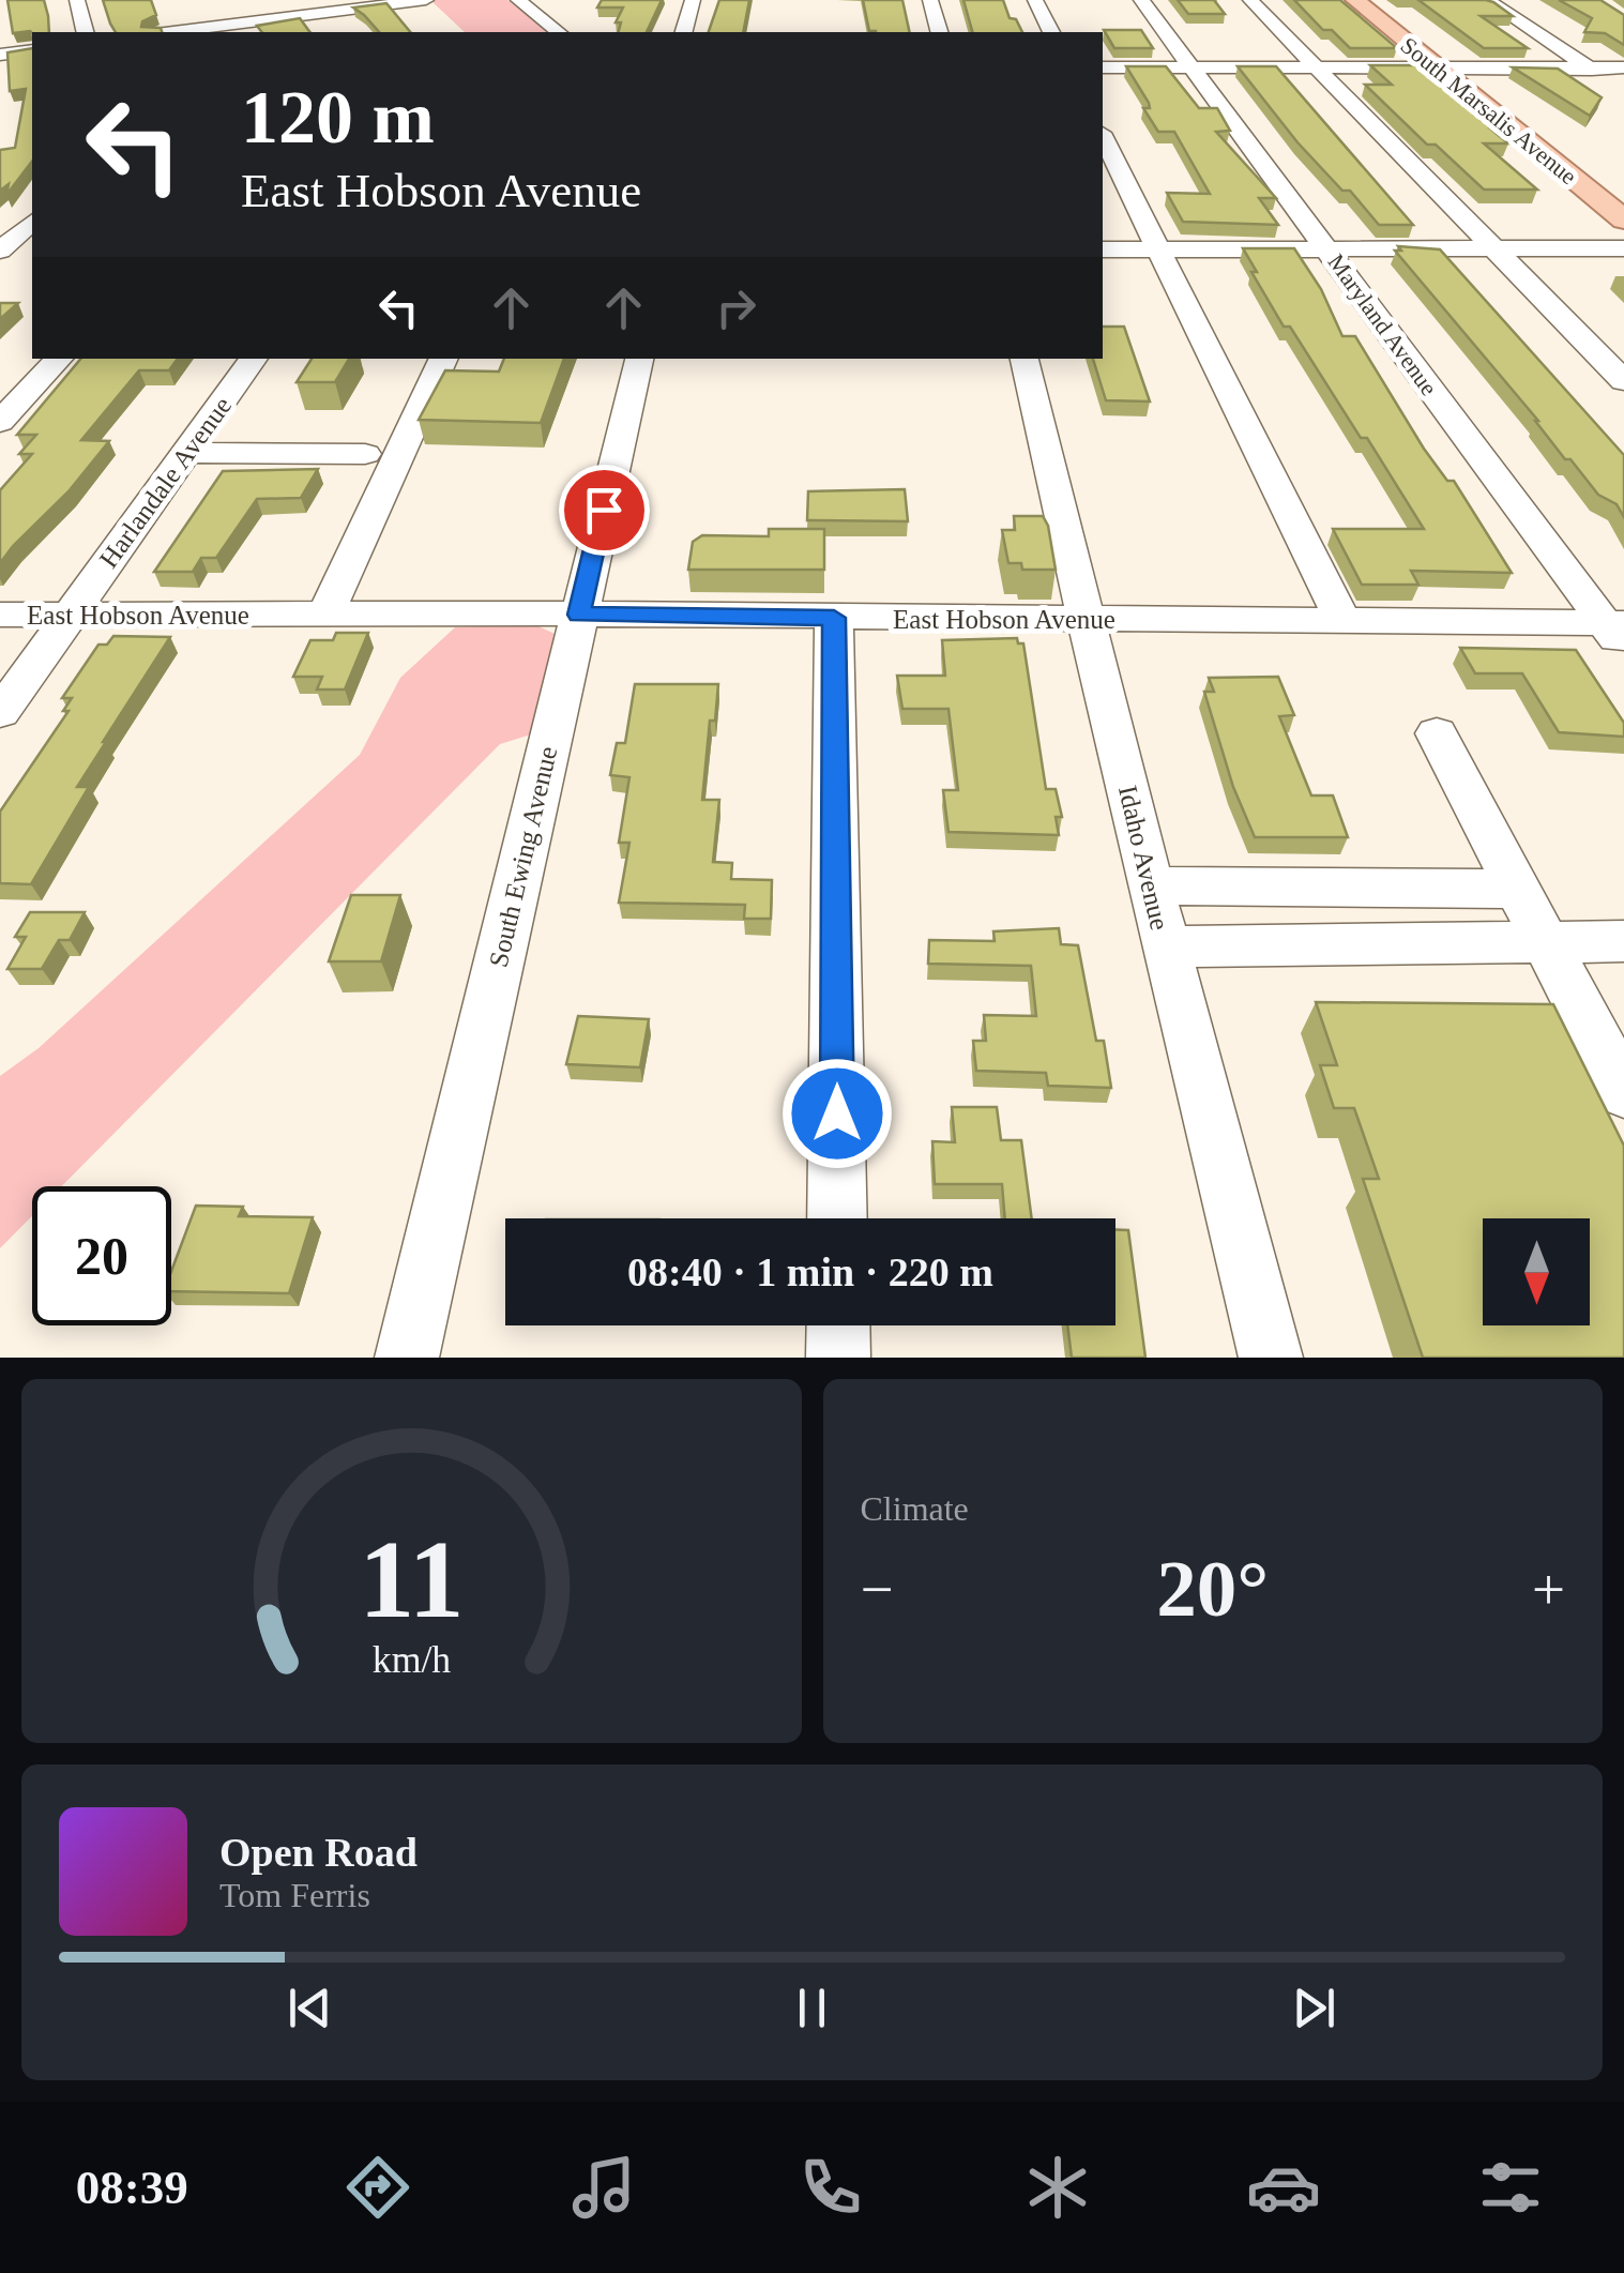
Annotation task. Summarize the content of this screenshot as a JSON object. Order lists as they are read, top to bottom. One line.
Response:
{"streets":{"main road":["South Marsalis Avenue"],"street":["Maryland Avenue","Harlandale Avenue","East Hobson Avenue","South Ewing Avenue","Idaho Avenue"]},"crossings":[["Maryland Avenue","East Hobson Avenue"],["Harlandale Avenue","East Hobson Avenue"],["East Hobson Avenue","South Ewing Avenue"],["East Hobson Avenue","Idaho Avenue"]],"north":"bottom","page":{"turn":["120 m","East Hobson Avenue"],"limit":"20","trip":"08:40 · 1 min · 220 m","tile":"Climate","heat":["−","20°","+"],"song":["Open Road","Tom Ferris"],"tabs":"08:39","gauge":["11","km/h"]}}
